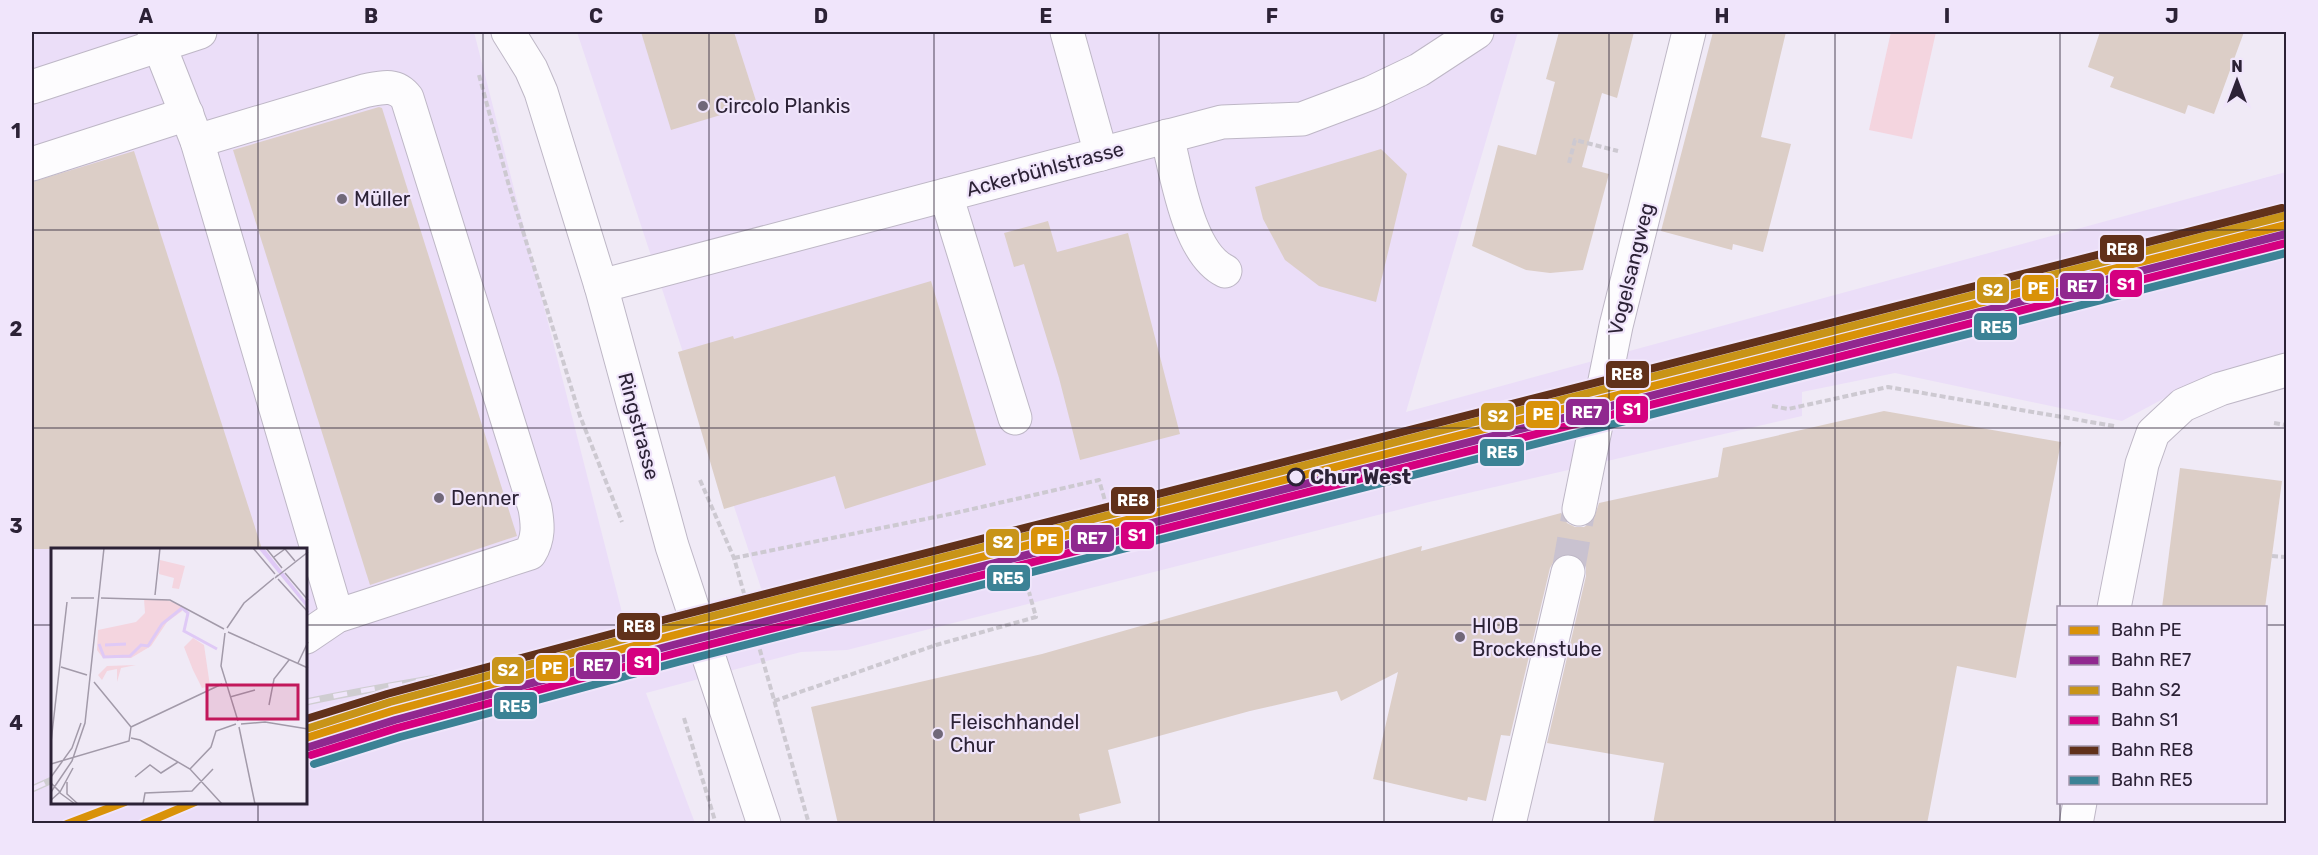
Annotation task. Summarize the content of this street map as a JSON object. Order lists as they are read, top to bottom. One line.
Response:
{"streets":{"street":["Ackerbühlstrasse","Vogelsangweg","Ringstrasse"]},"crossings":[["Ackerbühlstrasse","Ringstrasse"]],"places":["Circolo Plankis","Müller","Chur West","Denner","HIOB Brockenstube","Fleischhandel Chur"],"lines":["rail line RE8","rail line S2","rail line PE","rail line RE7","rail line S1","rail line RE5"],"legend":["Bahn PE","Bahn RE7","Bahn S2","Bahn S1","Bahn RE8","Bahn RE5"],"north":"top","grid":{"columns":["A","B","C","D","E","F","G","H","I","J"],"rows":["1","2","3","4"]}}
